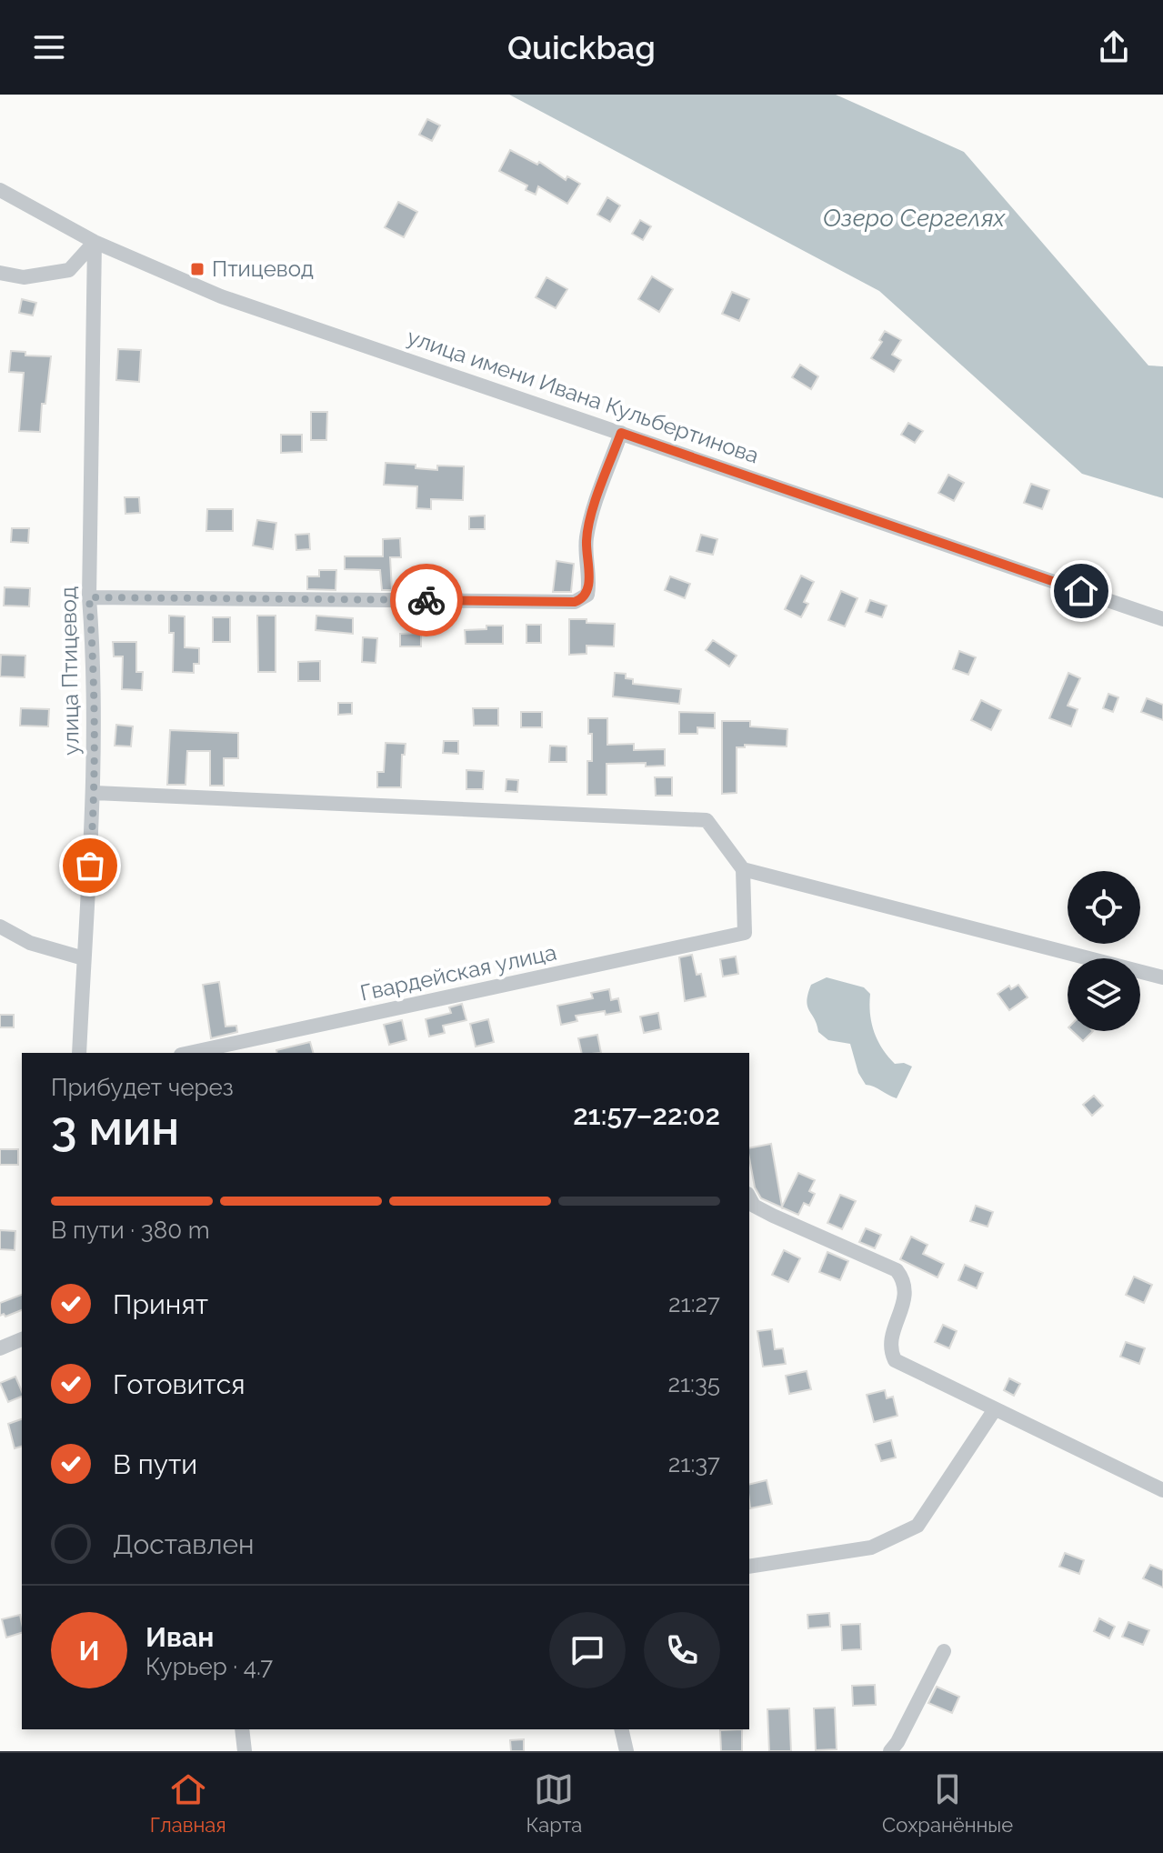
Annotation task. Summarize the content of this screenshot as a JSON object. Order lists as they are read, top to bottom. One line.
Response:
{"streets":{"street":["улица имени Ивана Кульбертинова","улица Птицевод","Гвардейская улица"]},"crossings":[["улица имени Ивана Кульбертинова","улица Птицевод"]],"water":["Озеро Сергелях"],"places":{"transit":["Птицевод"]},"page":{"header":"Quickbag","heading":["3 мин","Прибудет через","21:57–22:02"],"panel":["Иван","Курьер · 4.7"],"bar":"В пути · 380 m","list":[["Принят","21:27"],["Готовится","21:35"],["В пути","21:37"],"Доставлен"],"round":"И","tabs":["Главная","Карта","Сохранённые"]}}
